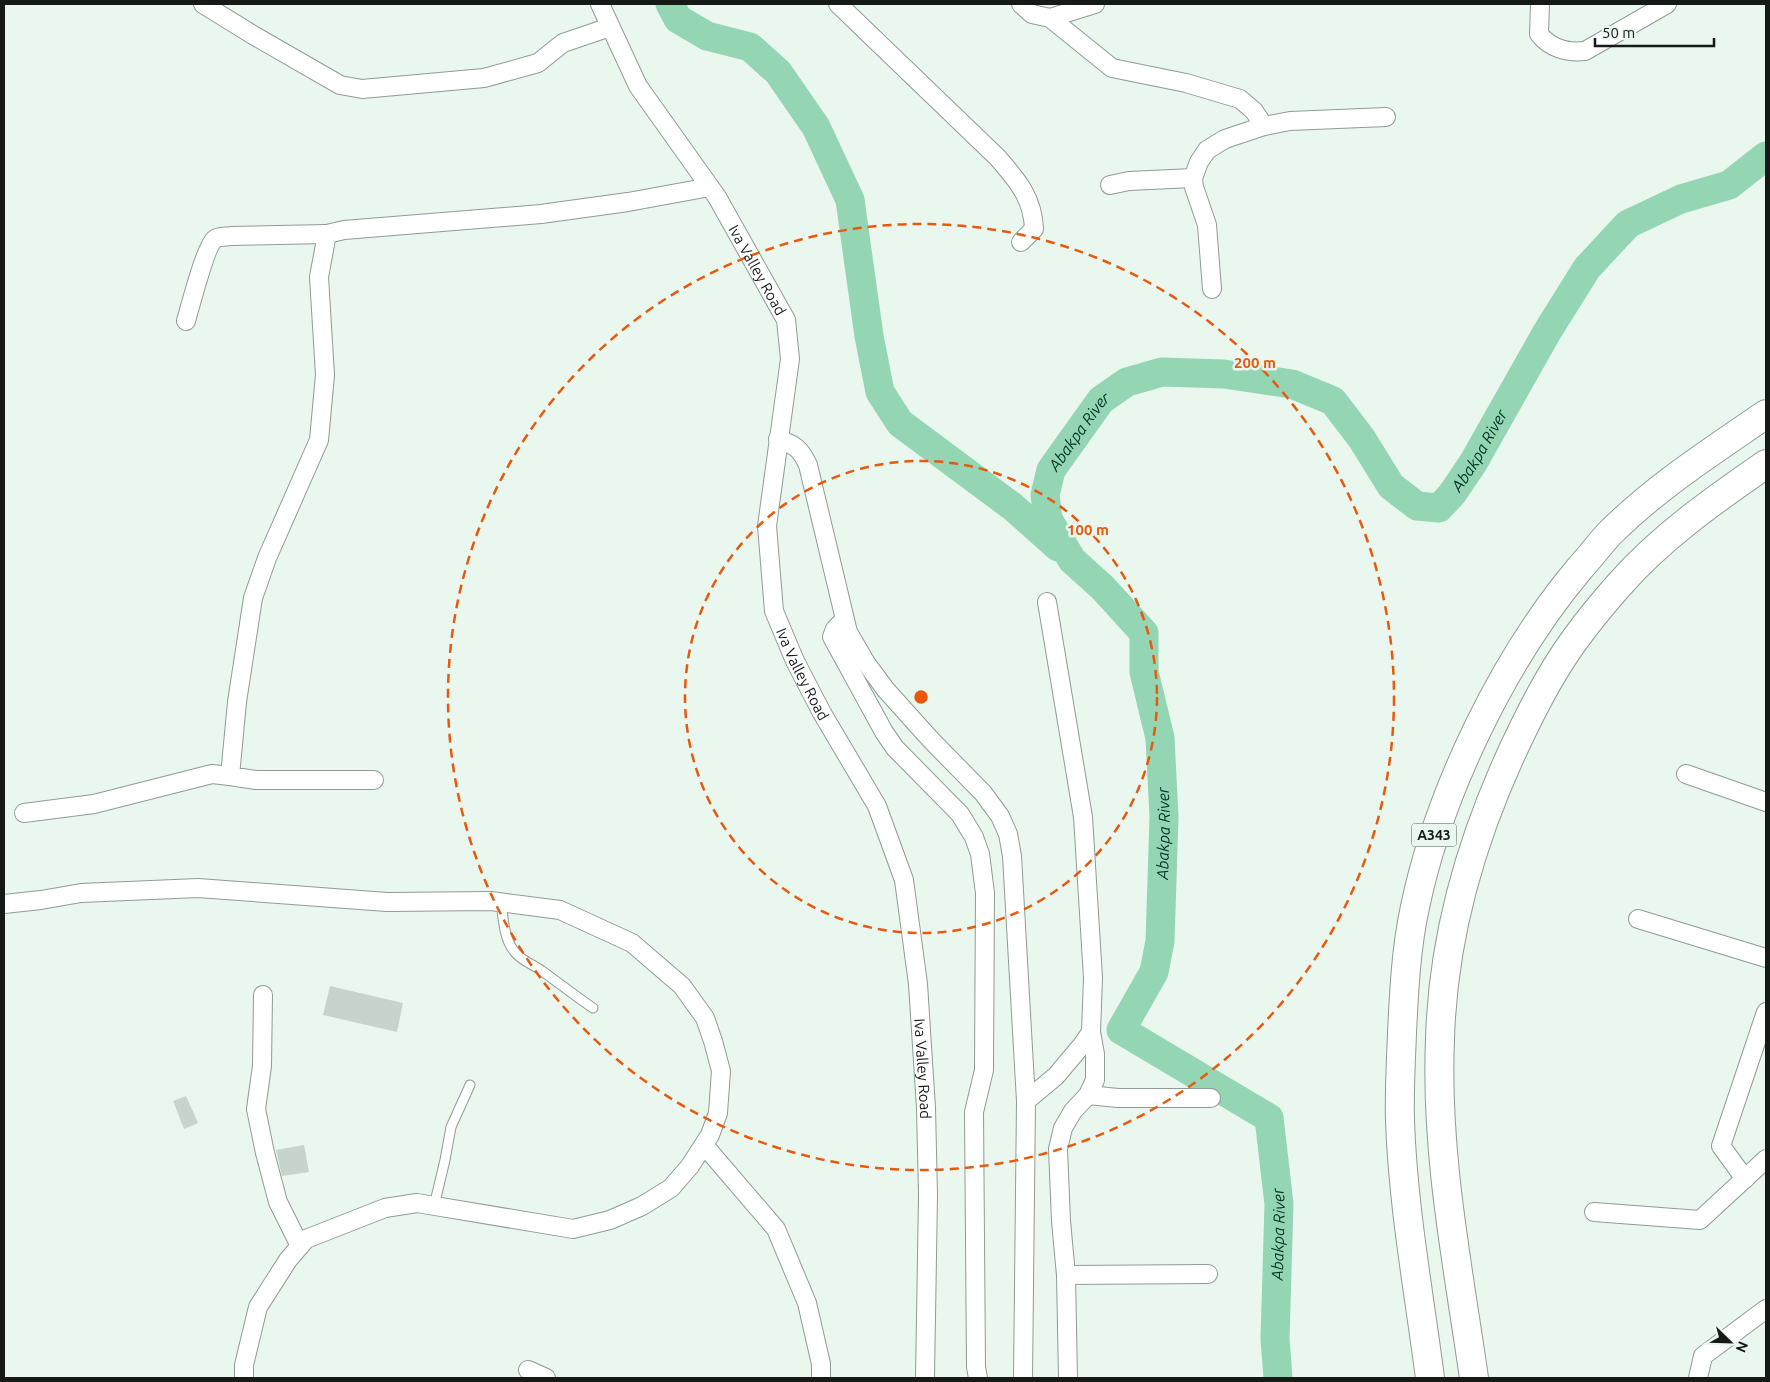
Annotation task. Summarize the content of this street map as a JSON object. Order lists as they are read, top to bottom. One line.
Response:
{"streets":{"highway":["A343"],"street":["Iva Valley Road"]},"water":["Abakpa River"],"scale_bar":"50 m","north":"bottom right","rings":["200 m","100 m"]}
